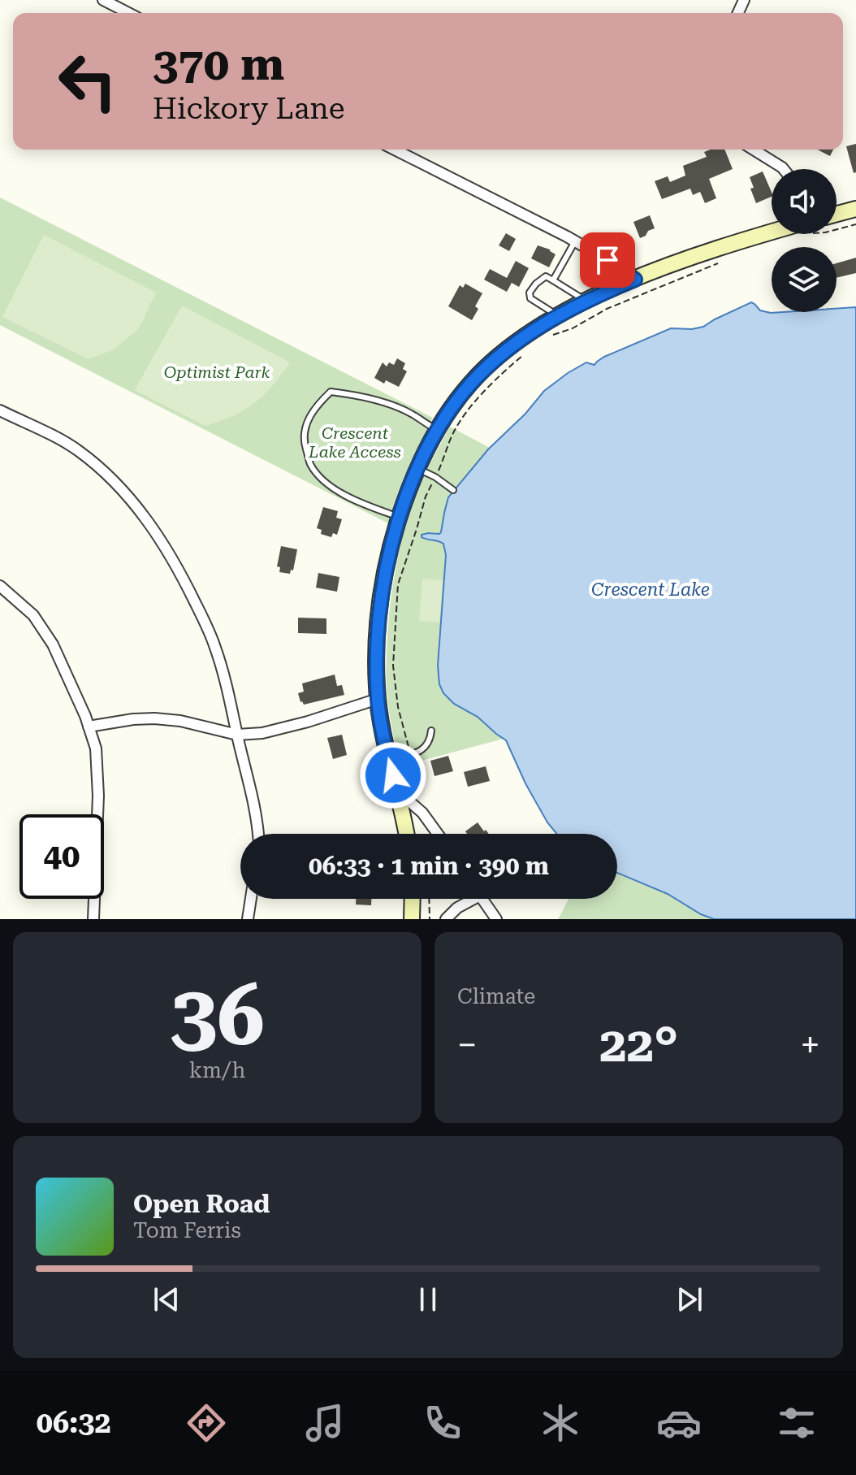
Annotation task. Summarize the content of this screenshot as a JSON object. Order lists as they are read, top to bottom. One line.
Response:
{"water":["Crescent Lake"],"parks":["Optimist Park","Crescent Lake Access"],"page":{"turn":["370 m","Hickory Lane"],"limit":"40","trip":"06:33 · 1 min · 390 m","tile":[["36","km/h"],"Climate"],"heat":["−","22°","+"],"song":["Open Road","Tom Ferris"],"tabs":"06:32"}}
